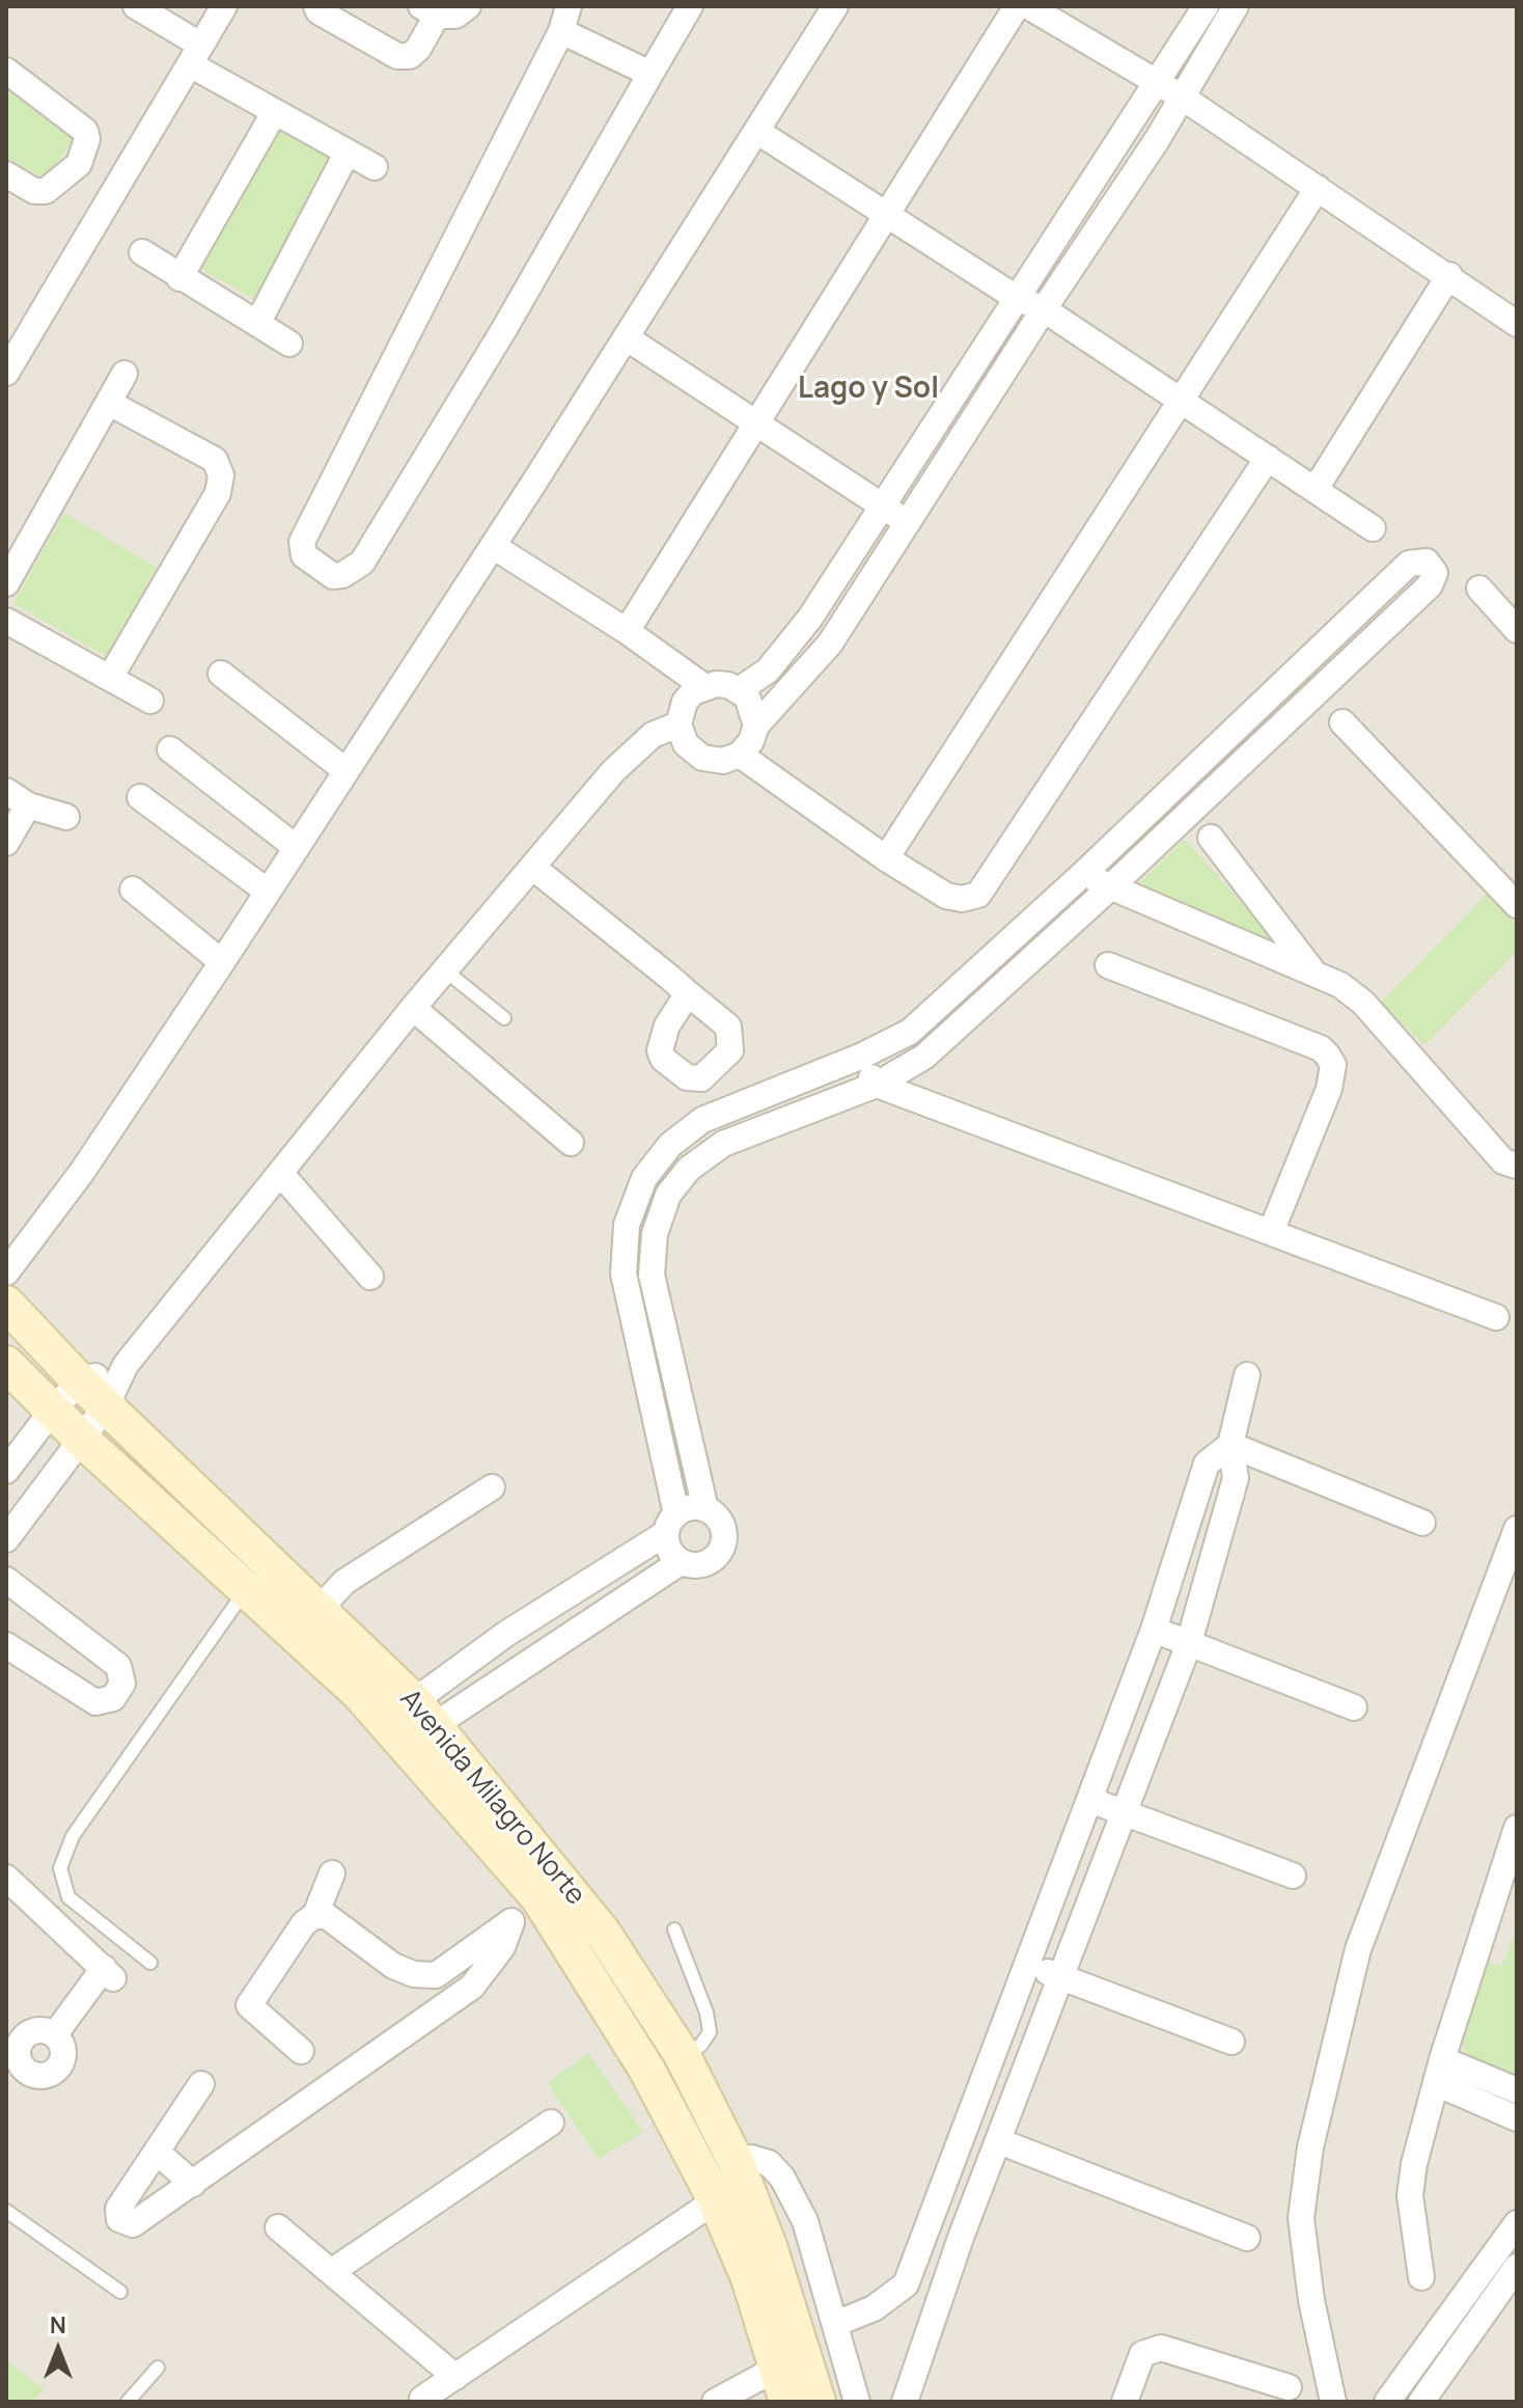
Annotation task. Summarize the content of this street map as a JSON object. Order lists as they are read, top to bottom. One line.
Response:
{"streets":{"main road":["Avenida Milagro Norte"]},"districts":["Lago y Sol"],"north":"top"}
